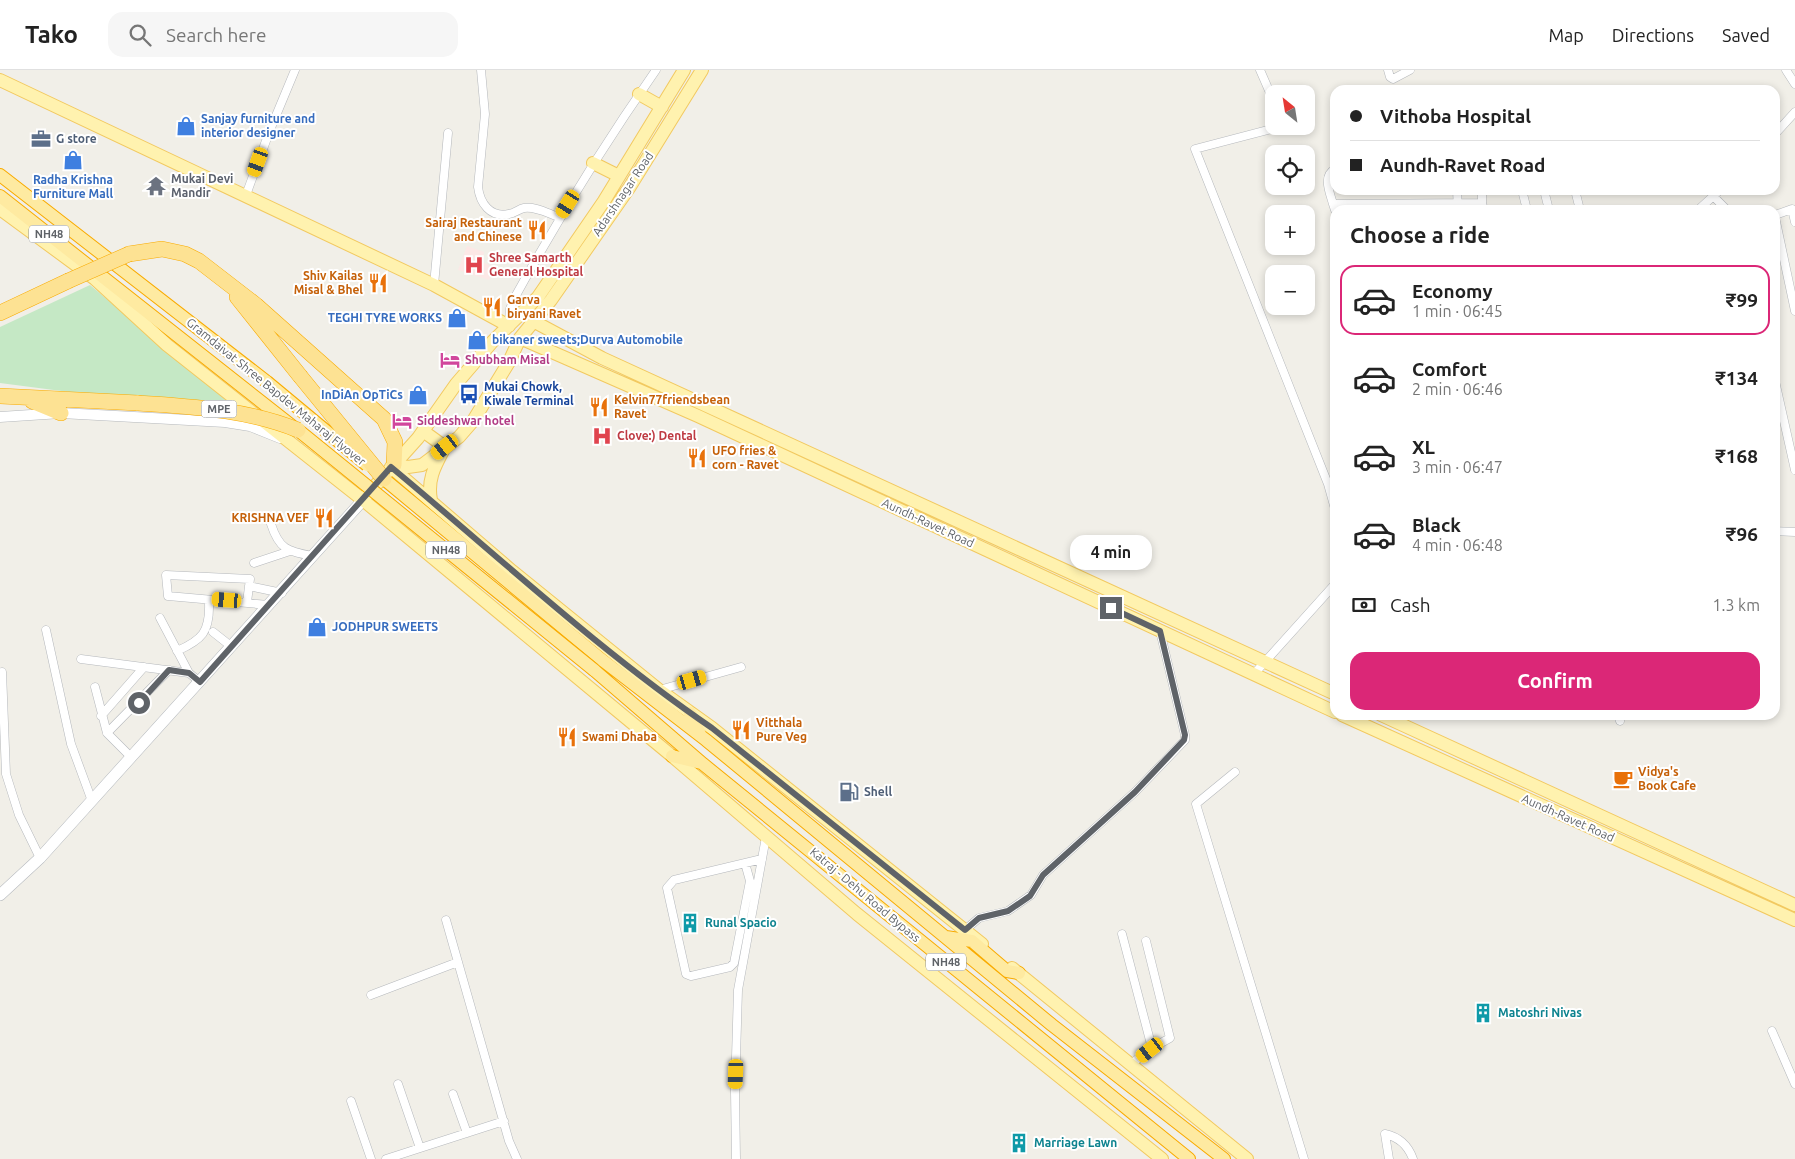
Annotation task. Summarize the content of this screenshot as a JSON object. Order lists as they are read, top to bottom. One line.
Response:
{"streets":{"highway":["NH48","Gramdaivat Shree Bapdev Maharaj Flyover","MPE","Katraj - Dehu Road Bypass"],"main road":["Adarshnagar Road","Aundh-Ravet Road"]},"crossings":[["Adarshnagar Road","Gramdaivat Shree Bapdev Maharaj Flyover"],["Adarshnagar Road","Aundh-Ravet Road"],["NH48","Gramdaivat Shree Bapdev Maharaj Flyover"],["NH48","Katraj - Dehu Road Bypass"],["Gramdaivat Shree Bapdev Maharaj Flyover","MPE"],["Gramdaivat Shree Bapdev Maharaj Flyover","Katraj - Dehu Road Bypass"]],"places":{"shop":["Sanjay furniture and interior designer","Radha Krishna Furniture Mall","TEGHI TYRE WORKS","bikaner sweets;Durva Automobile","InDiAn OpTiCs","JODHPUR SWEETS"],"office":["G store"],"temple":["Mukai Devi Mandir"],"restaurant":["Sairaj Restaurant and Chinese","Shiv Kailas Misal & Bhel","Garva biryani Ravet","Kelvin77friendsbean Ravet","UFO fries & corn - Ravet","KRISHNA VEF","Vitthala Pure Veg","Swami Dhaba"],"hospital":["Shree Samarth General Hospital","Clove:) Dental"],"hotel":["Shubham Misal","Siddeshwar hotel"],"bus stop":["Mukai Chowk, Kiwale Terminal"],"cafe":["Vidya's Book Cafe"],"fuel station":["Shell"],"building":["Runal Spacio","Matoshri Nivas","Marriage Lawn"]},"north":"top left","page":{"header":"Tako","search":"Search here","nav":["Map","Directions","Saved"],"map_buttons":["+","−"],"banner":["Vithoba Hospital","Aundh-Ravet Road"],"heading":"Choose a ride","list":[{"name":"Economy","note":"1 min · 06:45","value":"₹99"},{"name":"Comfort","note":"2 min · 06:46","value":"₹134"},{"name":"XL","note":"3 min · 06:47","value":"₹168"},{"name":"Black","note":"4 min · 06:48","value":"₹96"}],"bubble":"4 min","pay":["Cash","1.3 km"],"buttons":"Confirm"}}
